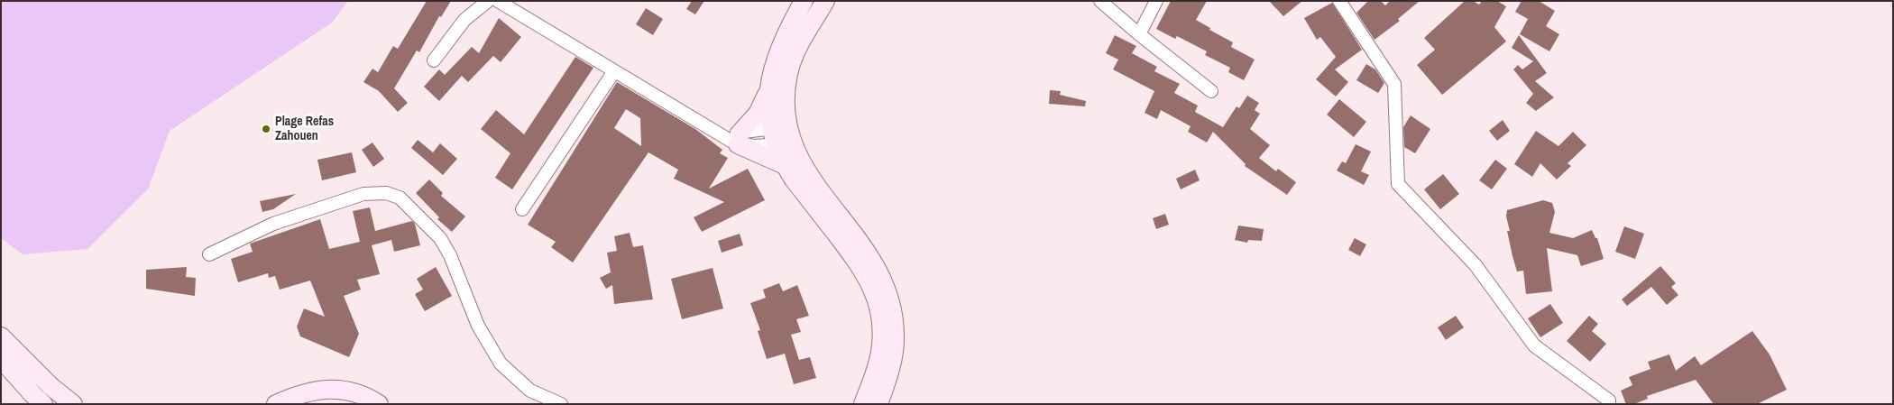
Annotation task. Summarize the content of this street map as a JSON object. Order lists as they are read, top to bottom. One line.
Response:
{"places":["Plage Refas Zahouen"]}
